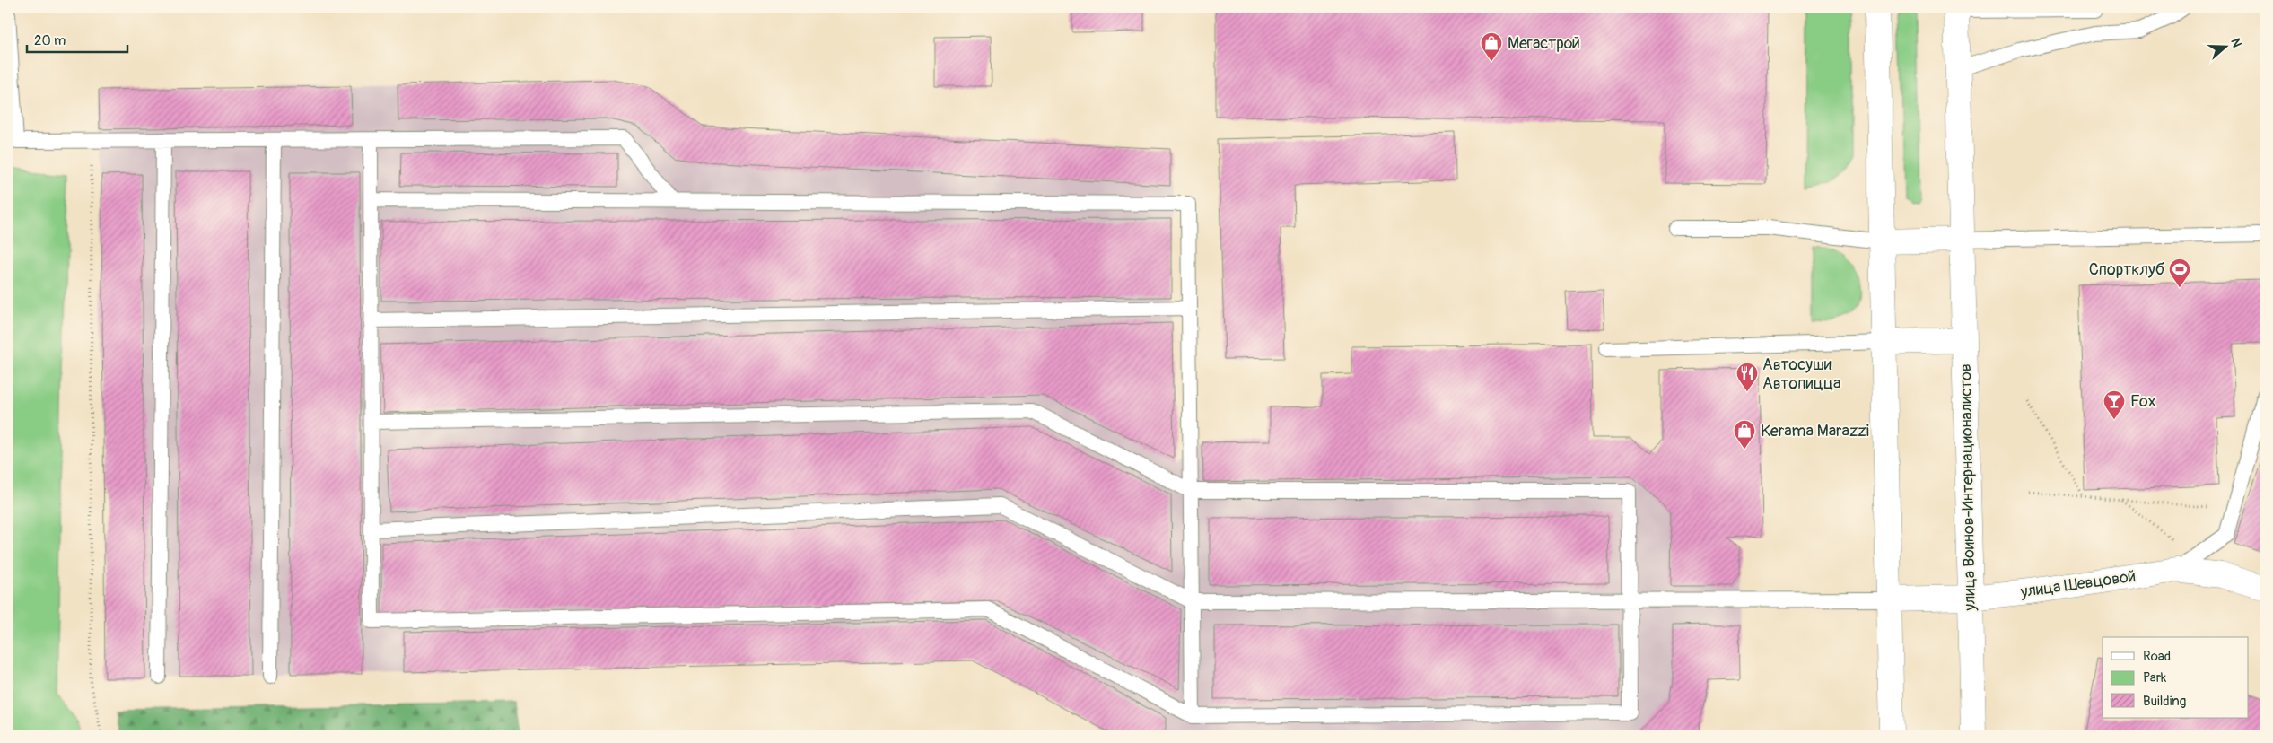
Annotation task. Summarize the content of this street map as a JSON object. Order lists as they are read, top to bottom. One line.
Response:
{"streets":{"street":["улица Воинов-Интернационалистов","улица Шевцовой"]},"crossings":[["улица Воинов-Интернационалистов","улица Шевцовой"]],"places":{"shop":["Мегастрой","Kerama Marazzi"],"sports":["Спортклуб"],"restaurant":["Автосуши Автопицца"],"bar":["Fox"]},"legend":["Road","Park","Building"],"scale_bar":"20 m","north":"right"}
